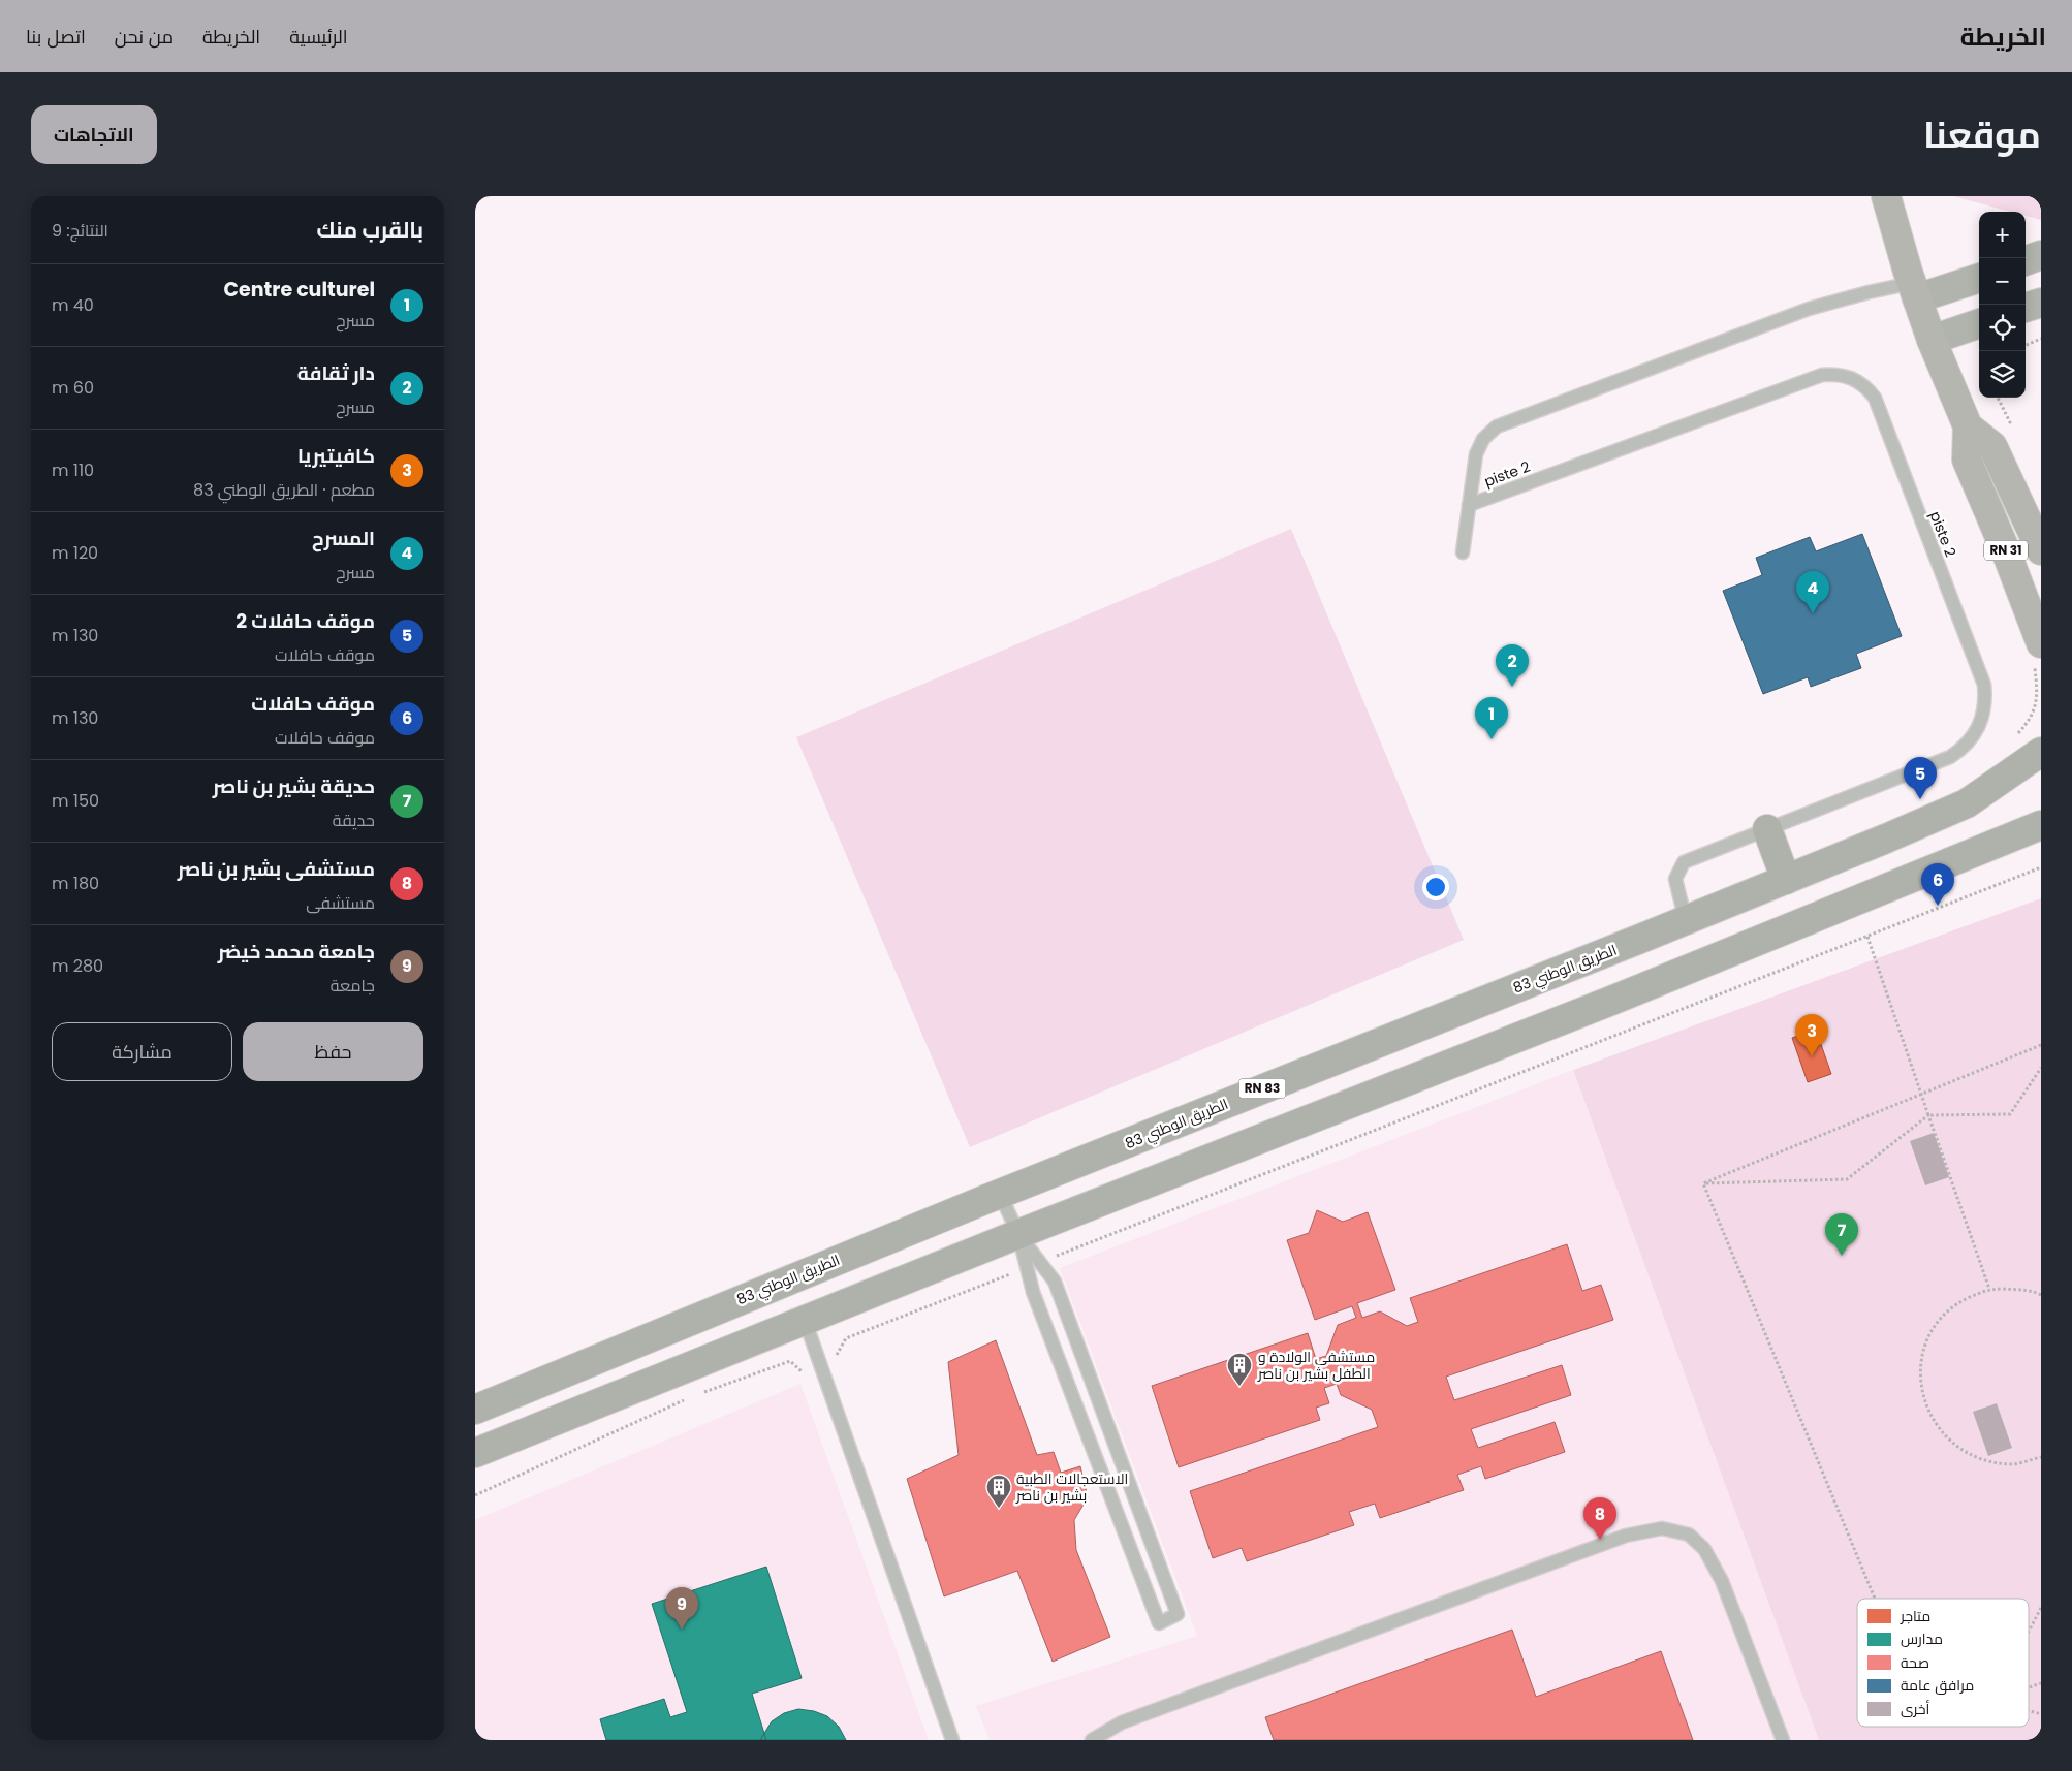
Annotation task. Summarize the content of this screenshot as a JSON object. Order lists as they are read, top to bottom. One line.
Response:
{"streets":{"highway":["الطريق الوطني 83","RN 83"],"main road":["RN 31"],"lane":["piste 2"]},"crossings":[["piste 2","الطريق الوطني 83"]],"places":{"building":["مستشفى الولادة و الطفل بشير بن ناصر","الاستعجالات الطبية بشير بن ناصر"]},"legend":["متاجر","مدارس","صحة","مرافق عامة","أخرى"],"page":{"header":"الخريطة","nav":["الرئيسية","الخريطة","من نحن","اتصل بنا"],"title":"موقعنا","buttons":["الاتجاهات",["حفظ","مشاركة"]],"heading":["بالقرب منك","النتائج: 9"],"map_buttons":["+","−"],"list":[{"mark":"1","name":"Centre culturel","note":"مسرح","value":"40 m"},{"mark":"2","name":"دار ثقافة","note":"مسرح","value":"60 m"},{"mark":"3","name":"كافيتيريا","note":"مطعم · الطريق الوطني 83","value":"110 m"},{"mark":"4","name":"المسرح","note":"مسرح","value":"120 m"},{"mark":"5","name":"موقف حافلات 2","note":"موقف حافلات","value":"130 m"},{"mark":"6","name":"موقف حافلات","note":"موقف حافلات","value":"130 m"},{"mark":"7","name":"حديقة بشير بن ناصر","note":"حديقة","value":"150 m"},{"mark":"8","name":"مستشفى بشير بن ناصر","note":"مستشفى","value":"180 m"},{"mark":"9","name":"جامعة محمد خيضر","note":"جامعة","value":"280 m"}],"pins":["4","2","1","5","6","3","7","8","9"]}}
